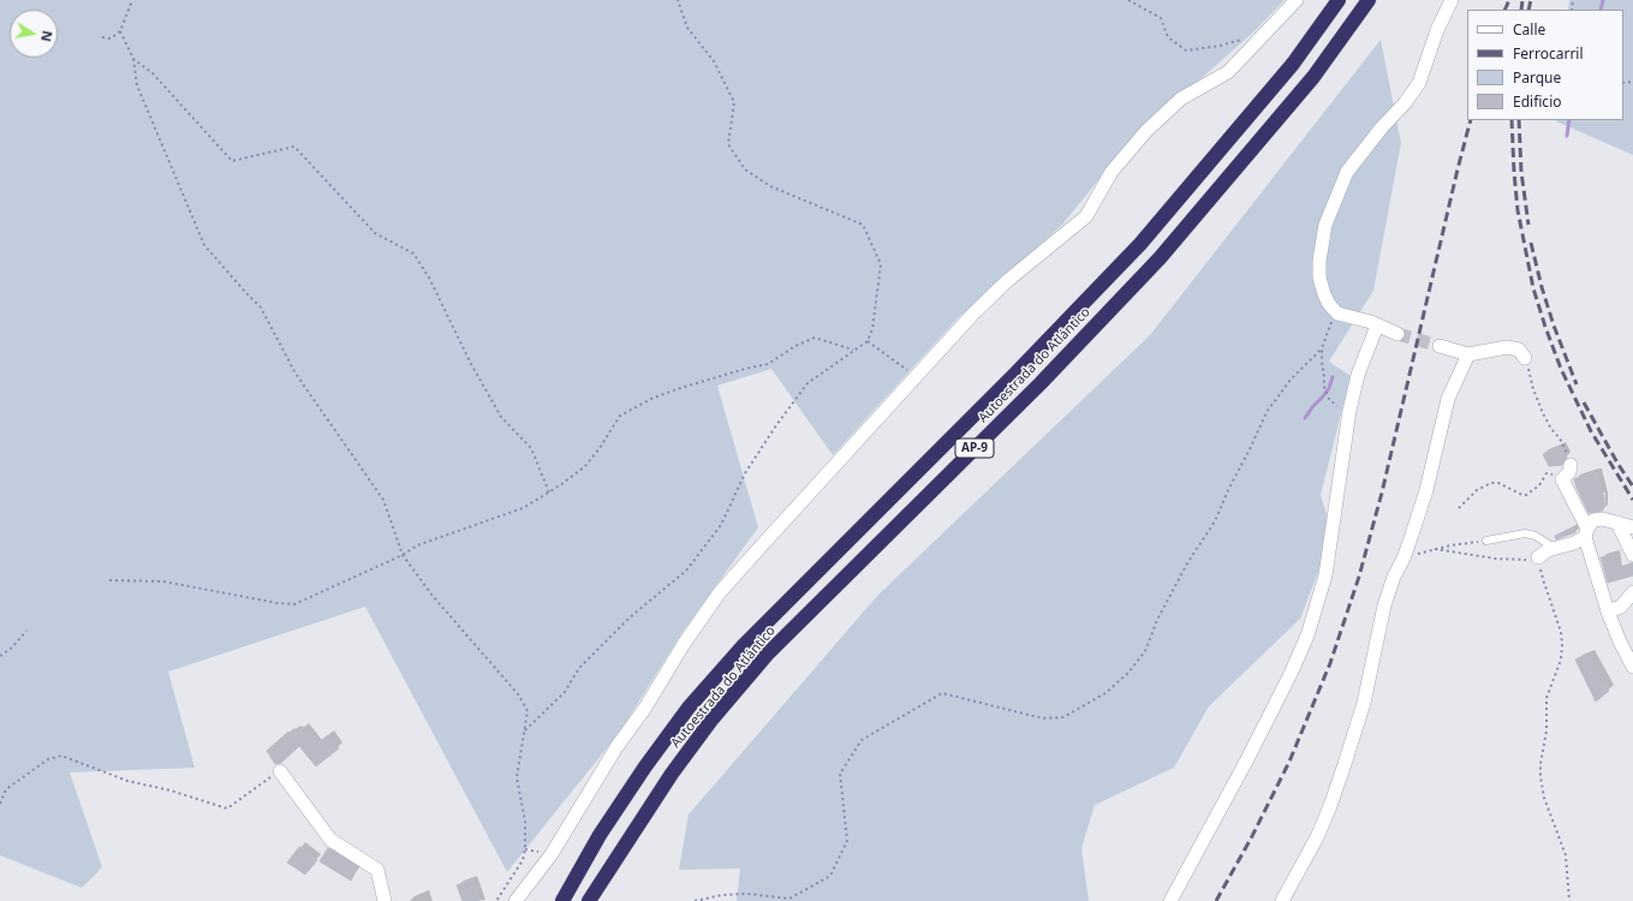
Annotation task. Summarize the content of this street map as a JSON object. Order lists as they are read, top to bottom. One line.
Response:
{"streets":{"highway":["Autoestrada do Atlántico","AP-9"]},"legend":["Calle","Ferrocarril","Parque","Edificio"],"north":"right"}
